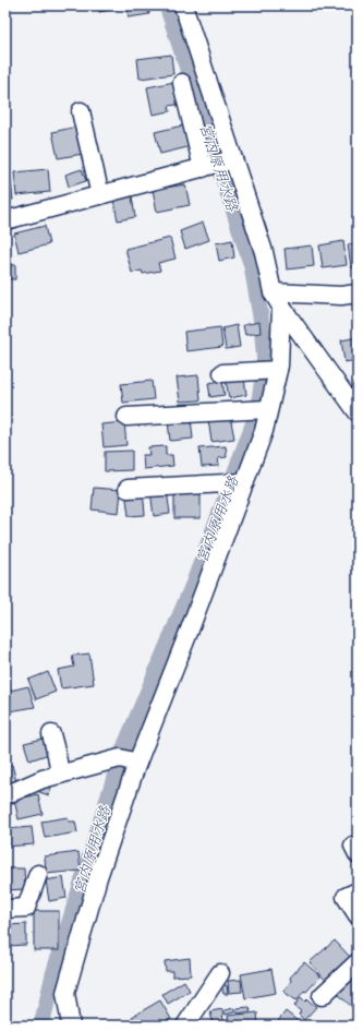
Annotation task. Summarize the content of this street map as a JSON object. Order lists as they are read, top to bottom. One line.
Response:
{"water":["宮内原用水路"]}
